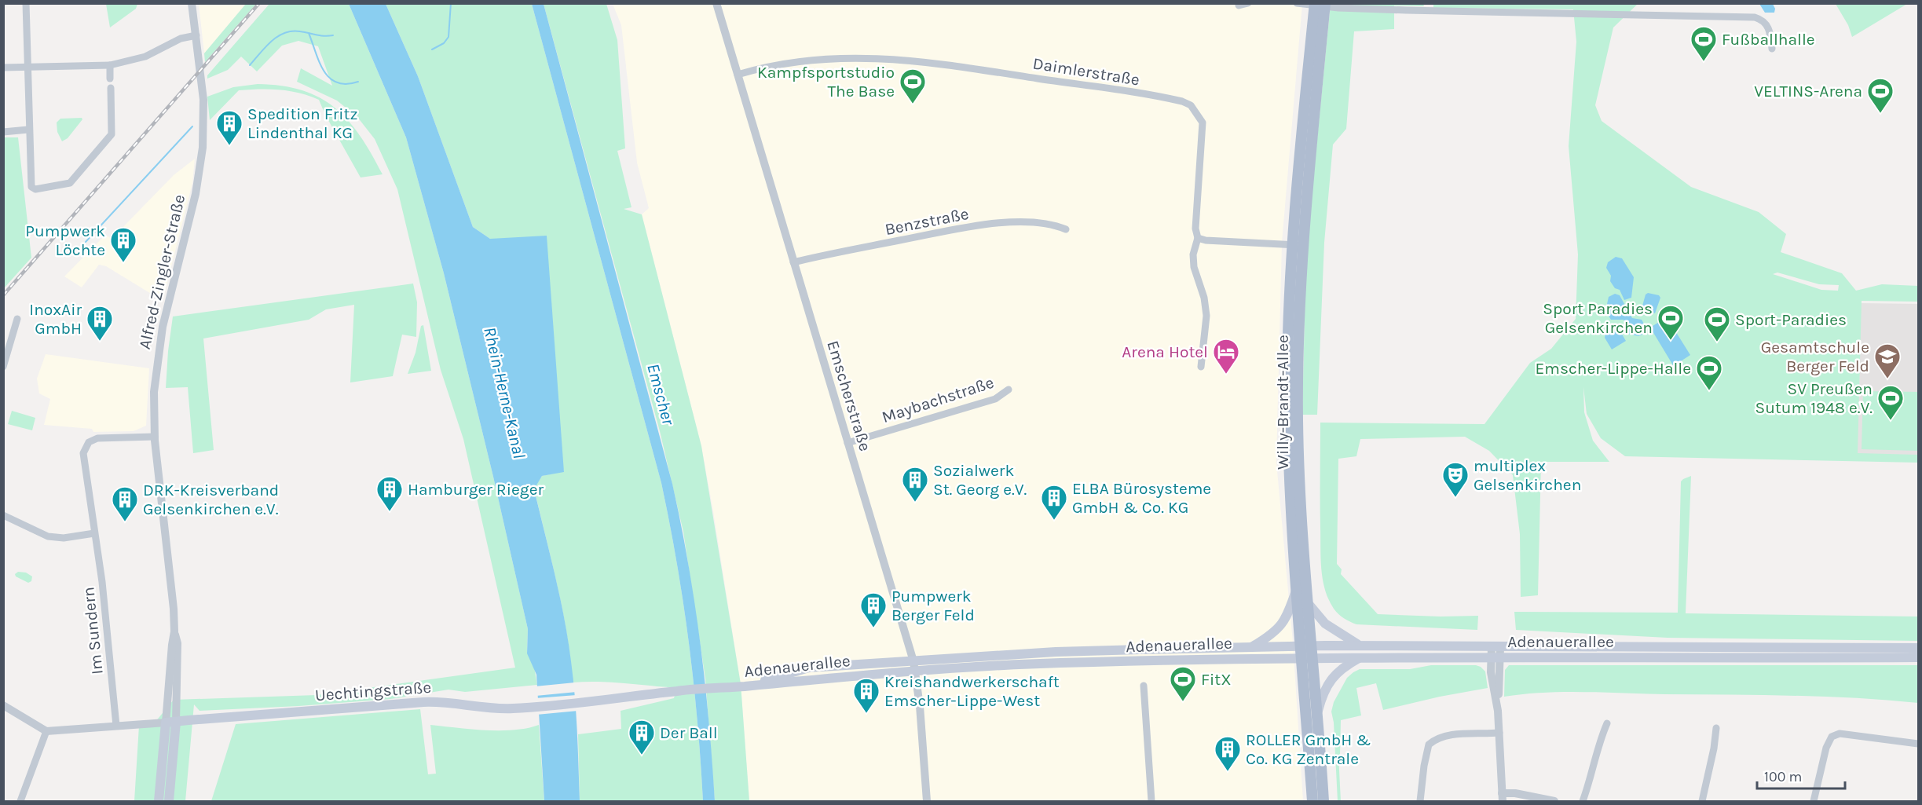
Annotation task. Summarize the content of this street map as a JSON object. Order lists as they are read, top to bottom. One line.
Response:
{"streets":{"main road":["Willy-Brandt-Allee","Adenauerallee","Uechtingstraße"],"street":["Daimlerstraße","Benzstraße","Alfred-Zingler-Straße","Emscherstraße","Maybachstraße","Im Sundern"]},"crossings":[["Daimlerstraße","Emscherstraße"],["Benzstraße","Emscherstraße"],["Alfred-Zingler-Straße","Im Sundern"],["Alfred-Zingler-Straße","Uechtingstraße"],["Emscherstraße","Maybachstraße"],["Emscherstraße","Adenauerallee"],["Willy-Brandt-Allee","Adenauerallee"],["Im Sundern","Uechtingstraße"],["Adenauerallee","Uechtingstraße"]],"water":["Rhein-Herne-Kanal","Emscher"],"places":{"sports":["Fußballhalle","Kampfsportstudio The Base","VELTINS-Arena","Sport Paradies Gelsenkirchen","Sport-Paradies","Emscher-Lippe-Halle","SV Preußen Sutum 1948 e.V.","FitX"],"building":["Spedition Fritz Lindenthal KG","Pumpwerk Löchte","InoxAir GmbH","Sozialwerk St. Georg e.V.","Hamburger Rieger","ELBA Bürosysteme GmbH & Co. KG","DRK-Kreisverband Gelsenkirchen e.V.","Pumpwerk Berger Feld","Kreishandwerkerschaft Emscher-Lippe-West","Der Ball","ROLLER GmbH & Co. KG Zentrale"],"hotel":["Arena Hotel"],"school or university":["Gesamtschule Berger Feld"],"theatre":["multiplex Gelsenkirchen"]},"scale_bar":"100 m"}
